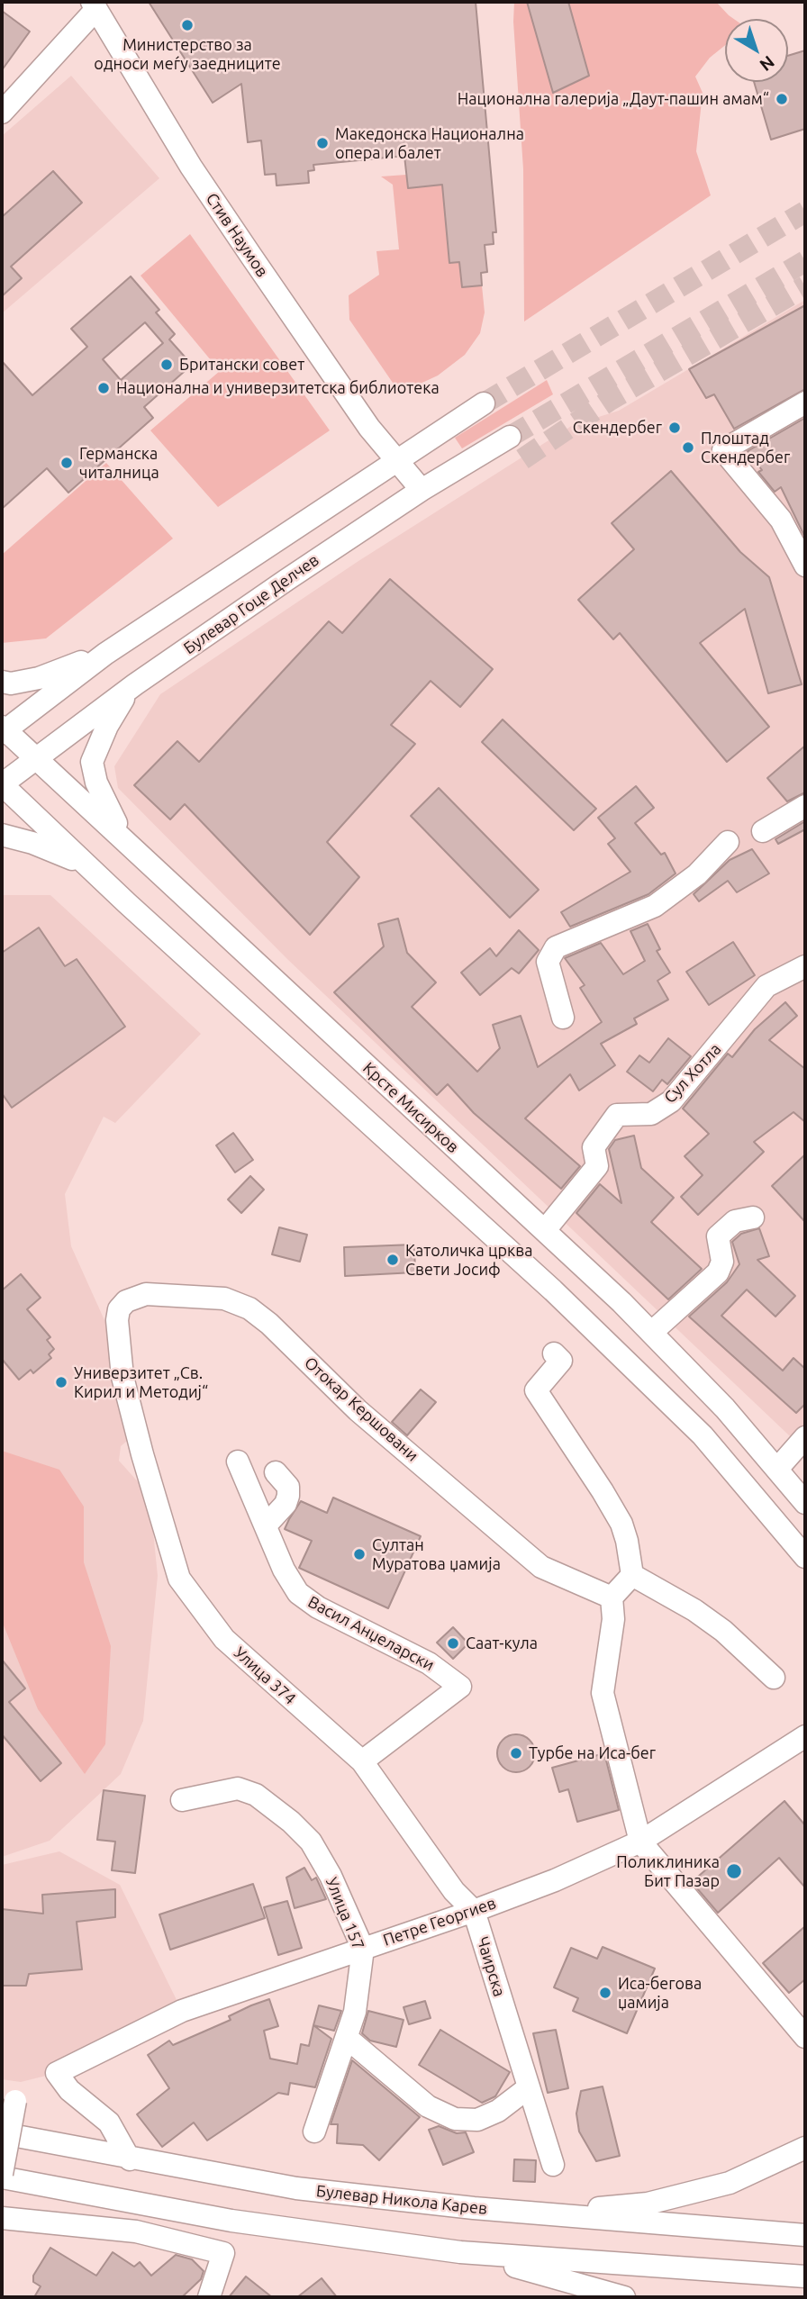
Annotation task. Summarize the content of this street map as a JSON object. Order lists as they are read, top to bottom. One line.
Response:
{"streets":{"street":["Стив Наумов","Булевар Гоце Делчев","Сул Хотла","Крсте Мисирков","Отокар Кершовани","Васил Анџеларски","Улица 374","Улица 157","Петре Георгиев","Чаирска","Булевар Никола Карев"]},"crossings":[["Стив Наумов","Булевар Гоце Делчев"],["Булевар Гоце Делчев","Крсте Мисирков"],["Сул Хотла","Крсте Мисирков"],["Отокар Кершовани","Улица 374"],["Васил Анџеларски","Улица 374"],["Васил Анџеларски","Чаирска"],["Улица 374","Чаирска"],["Улица 157","Петре Георгиев"],["Петре Георгиев","Чаирска"],["Петре Георгиев","Булевар Никола Карев"]],"places":["Министерство за односи меѓу заедниците","Национална галерија „Даут-пашин амам“","Македонска Национална опера и балет","Британски совет","Национална и универзитетска библиотека","Скендербег","Плоштад Скендербег","Германска читалница","Католичка црква Свети Јосиф","Универзитет „Св. Кирил и Методиј“","Султан Муратова џамија","Саат-кула","Турбе на Иса-бег","Поликлиника Бит Пазар","Иса-бегова џамија"],"north":"bottom right"}
